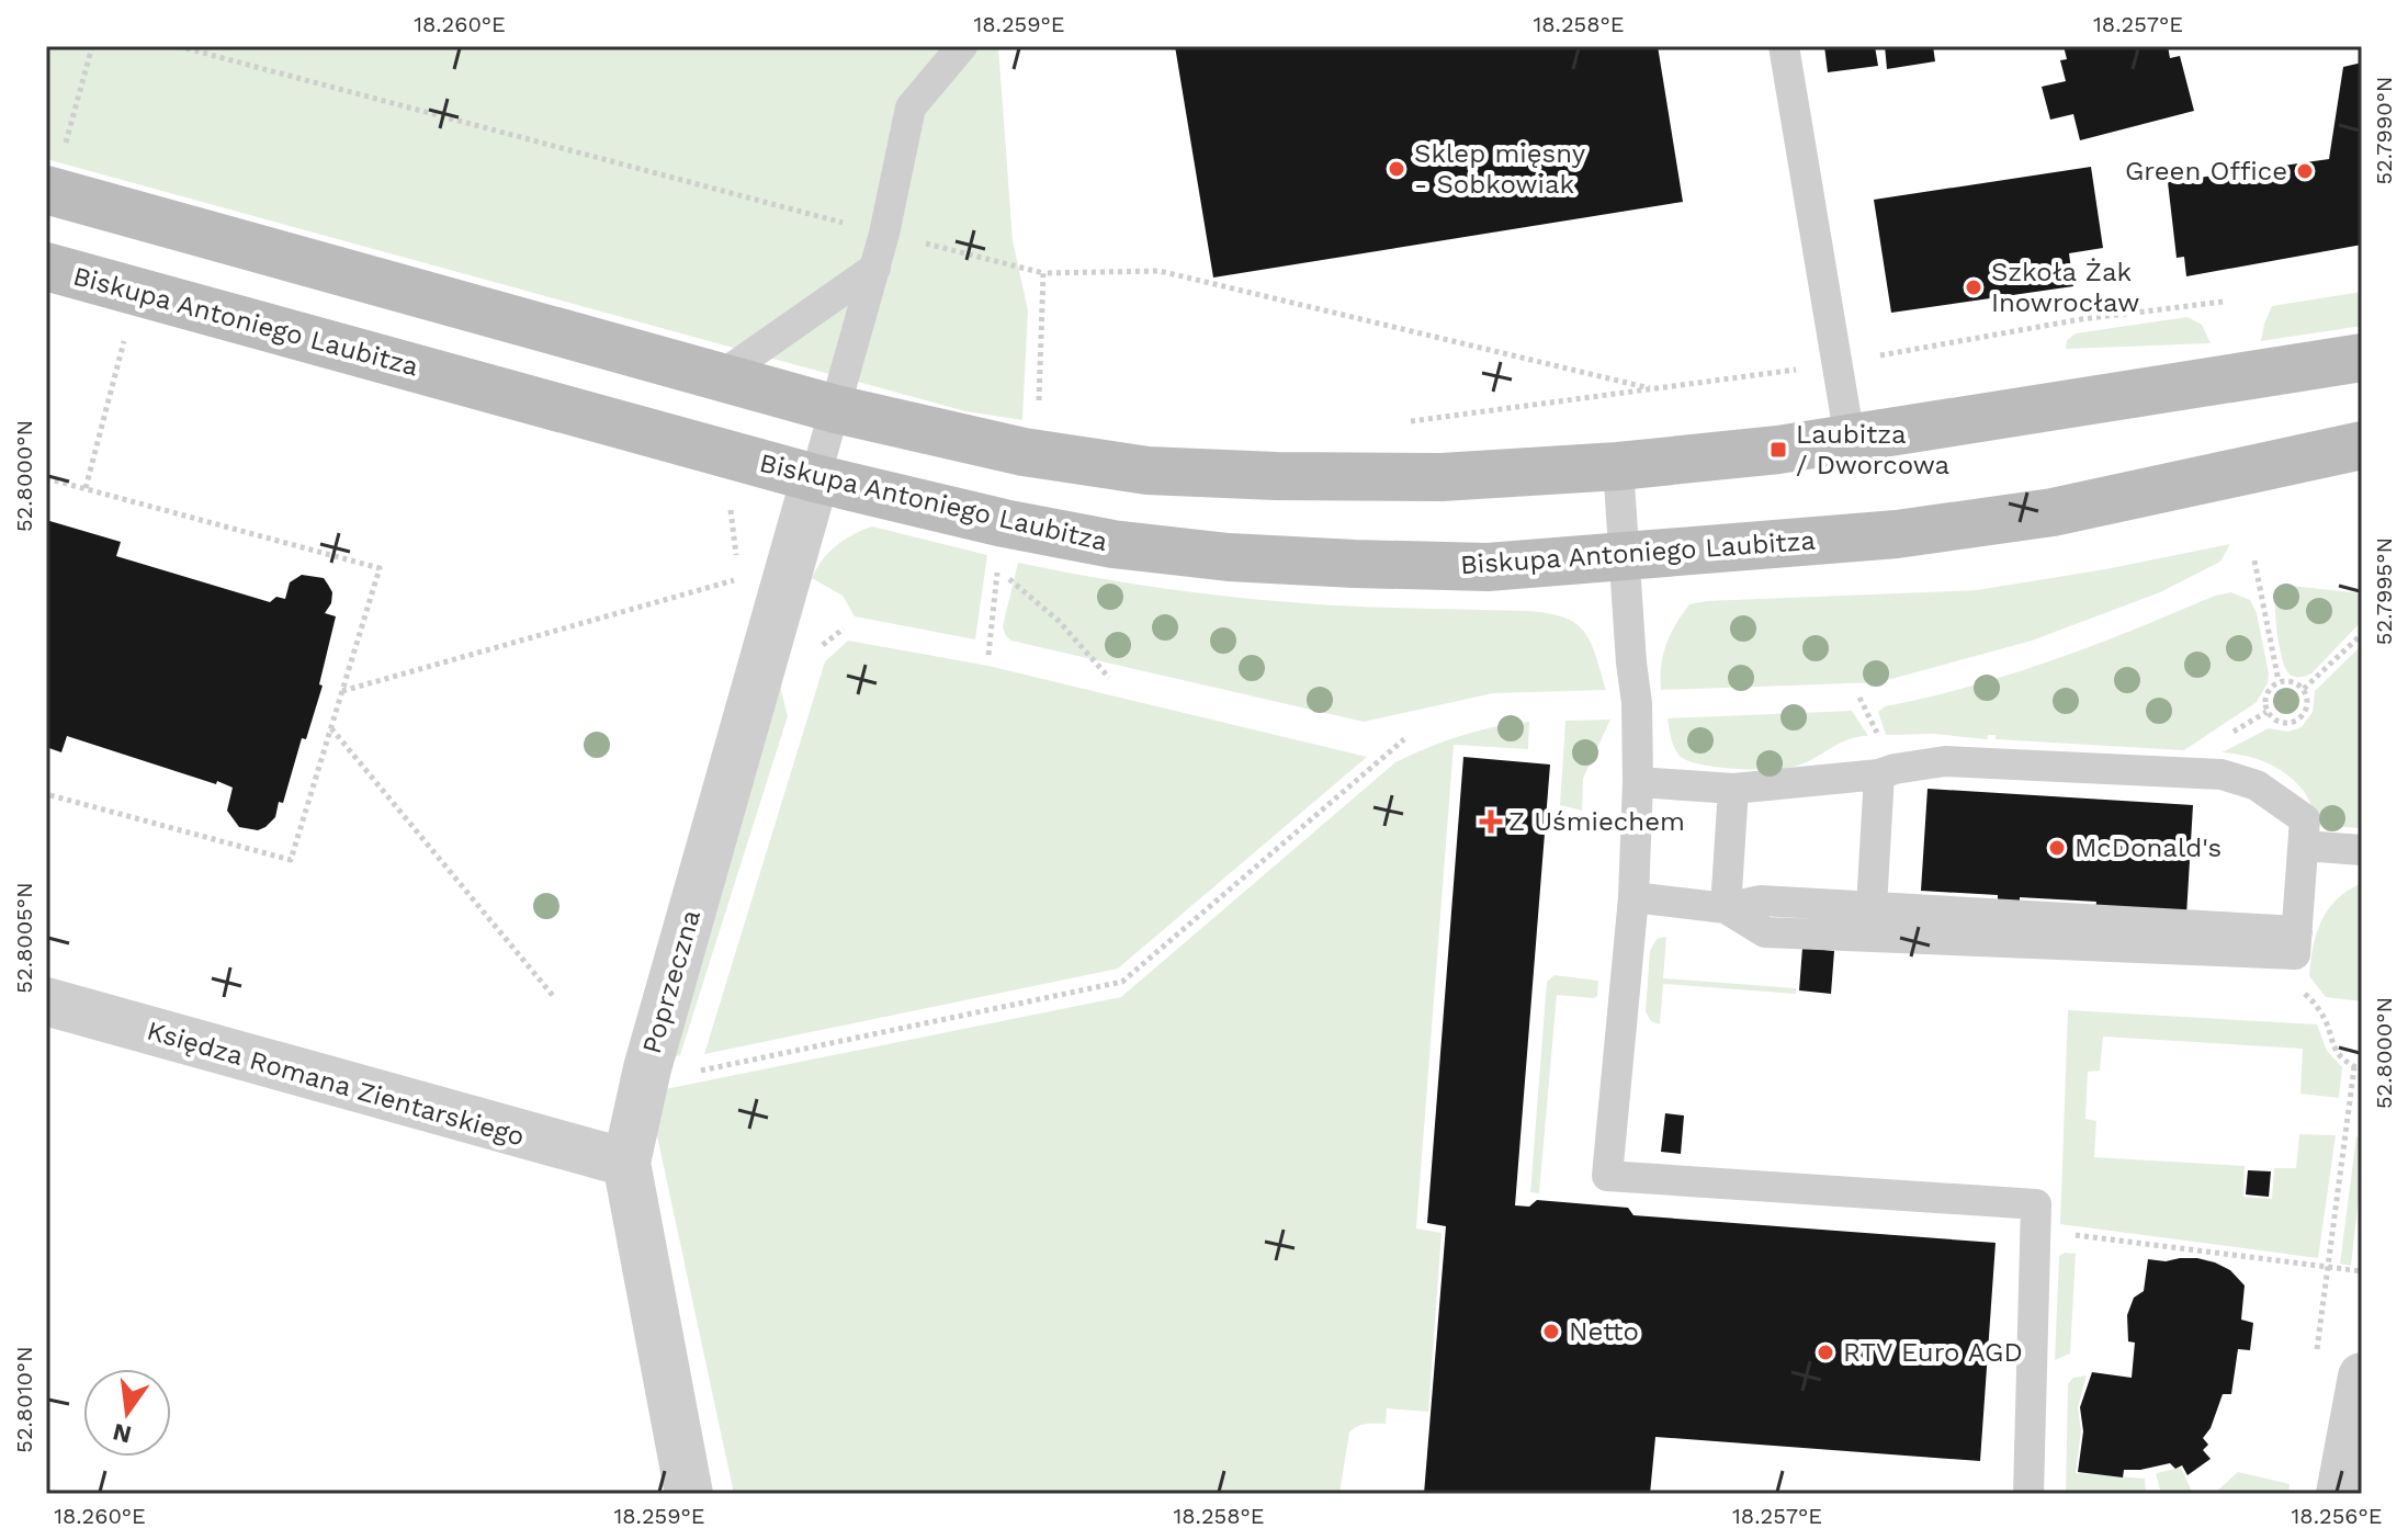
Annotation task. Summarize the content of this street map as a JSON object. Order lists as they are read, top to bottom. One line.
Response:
{"streets":{"main road":["Biskupa Antoniego Laubitza"],"street":["Poprzeczna","Księdza Romana Zientarskiego"]},"crossings":[["Biskupa Antoniego Laubitza","Poprzeczna"],["Poprzeczna","Księdza Romana Zientarskiego"]],"places":{"other":["Sklep mięsny - Sobkowiak","Green Office","Szkoła Żak Inowrocław","McDonald's","Netto","RTV Euro AGD"],"transit":["Laubitza / Dworcowa"],"health":["Z Uśmiechem"]},"north":"bottom","coordinates":["18.260°E","18.259°E","18.258°E","18.257°E","52.7990°N","52.8000°N","52.7995°N","52.8005°N","52.8010°N","18.256°E"]}
